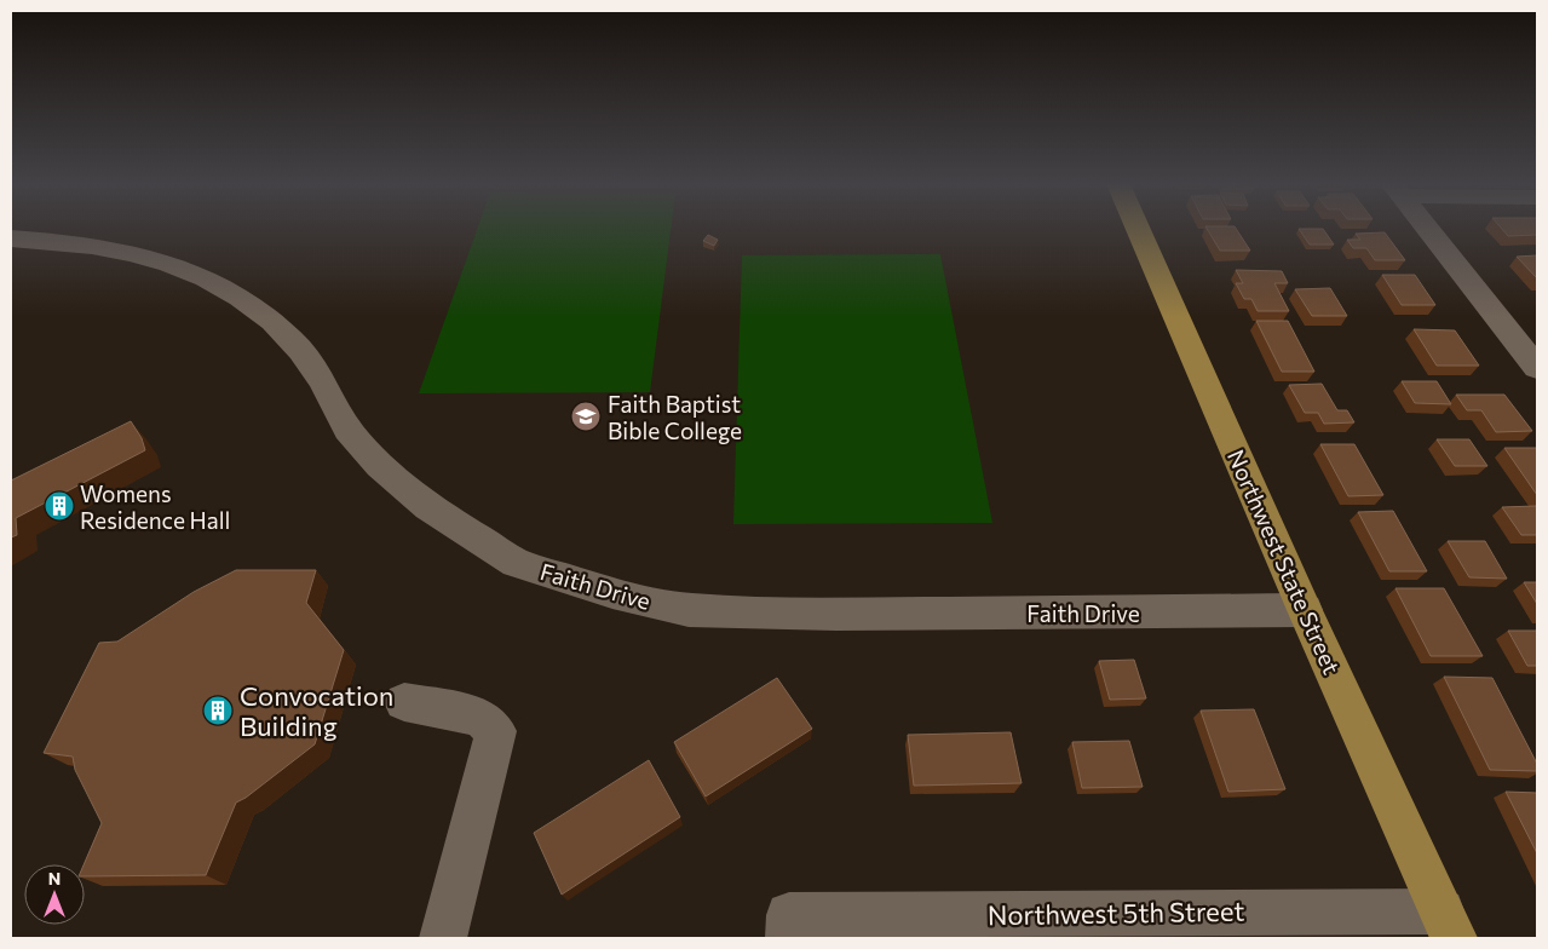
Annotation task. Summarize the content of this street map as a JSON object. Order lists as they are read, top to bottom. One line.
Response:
{"streets":{"main road":["Northwest State Street"],"street":["Faith Drive","Northwest 5th Street"]},"crossings":[["Northwest State Street","Faith Drive"],["Northwest State Street","Northwest 5th Street"]],"places":{"school or university":["Faith Baptist Bible College"],"building":["Womens Residence Hall","Convocation Building"]},"north":"top"}
